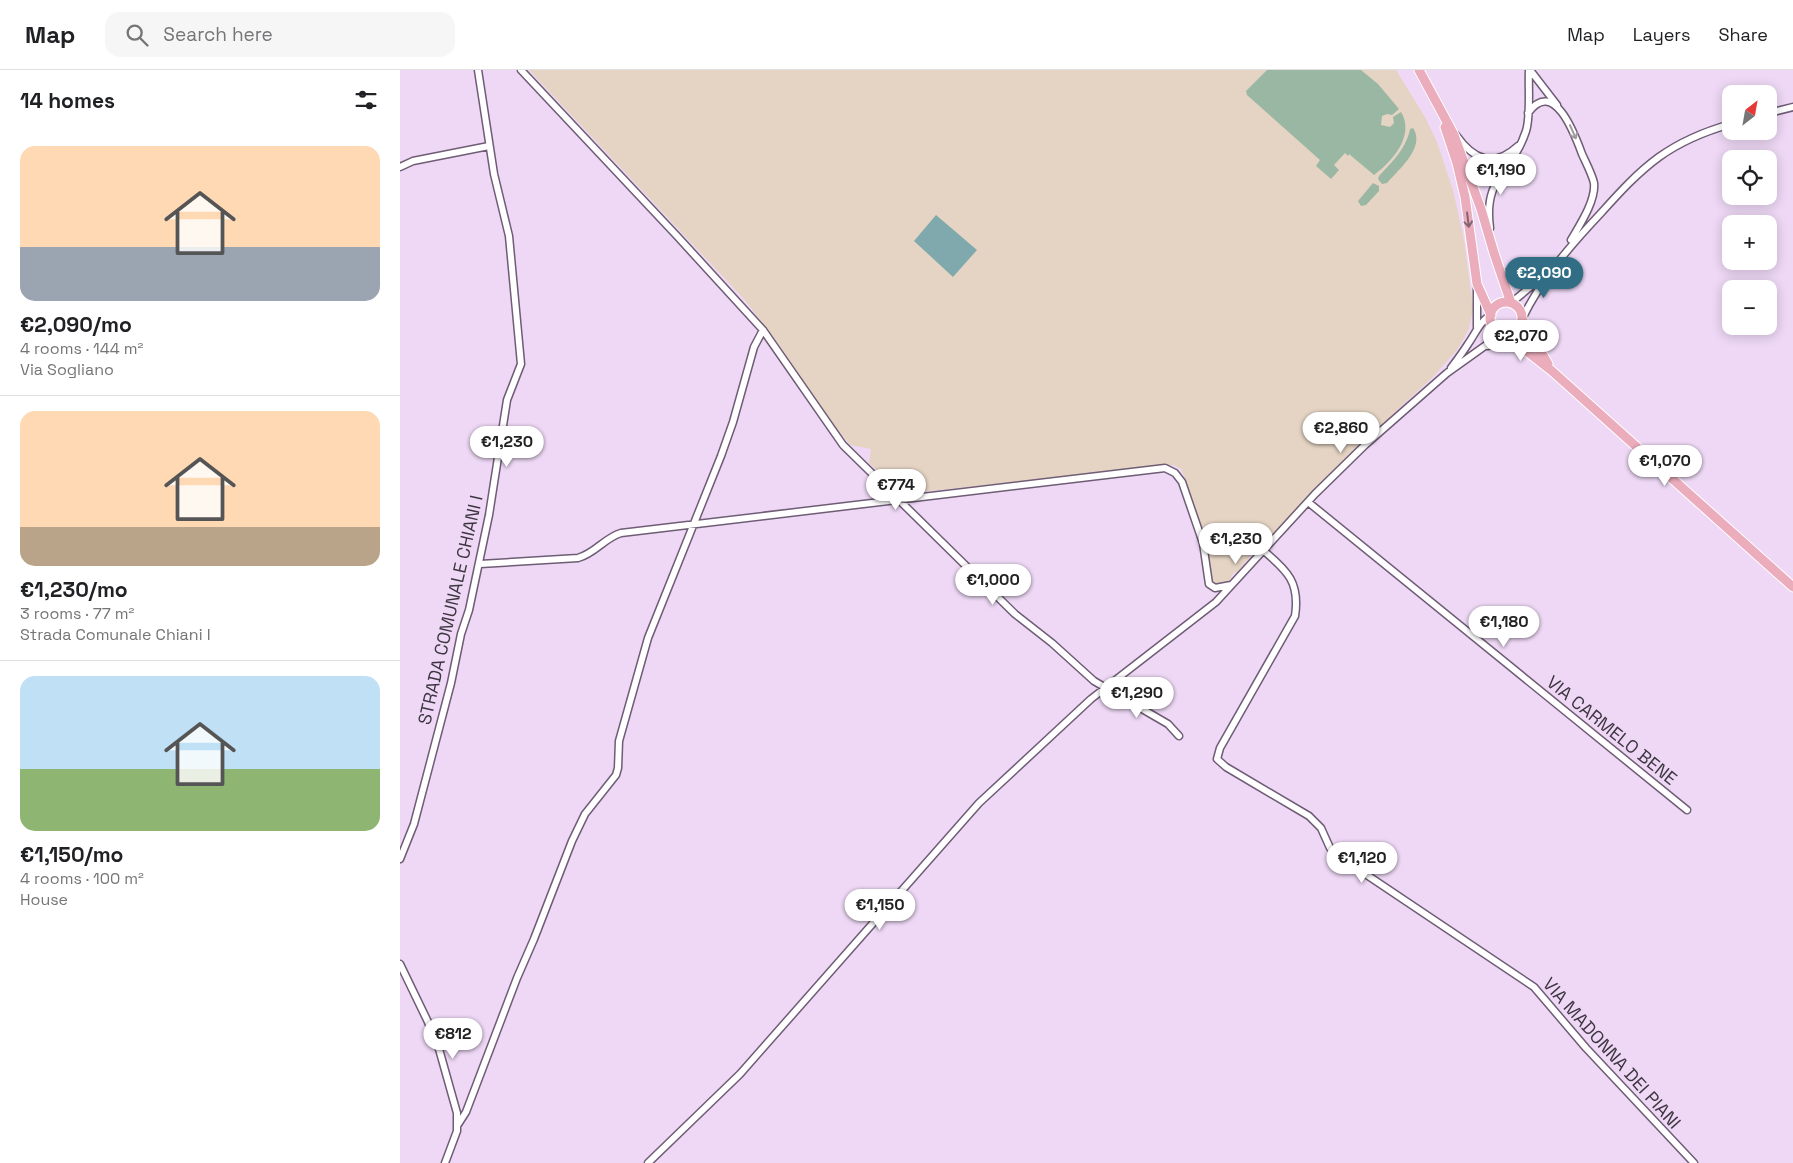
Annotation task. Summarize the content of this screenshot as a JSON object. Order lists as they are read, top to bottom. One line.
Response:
{"streets":{"street":["STRADA COMUNALE CHIANI I","VIA CARMELO BENE","VIA MADONNA DEI PIANI"]},"north":"top right","page":{"header":"Map","search":"Search here","nav":["Map","Layers","Share"],"heading":"14 homes","map_buttons":["+","−"],"list":[{"name":"€2,090/mo","note":"4 rooms · 144 m² · Via Sogliano"},{"name":"€1,230/mo","note":"3 rooms · 77 m² · Strada Comunale Chiani I"},{"name":"€1,150/mo","note":"4 rooms · 100 m² · House"}],"price":["€1,190","€2,090","€2,070","€2,860","€1,230","€1,070","€774","€1,230","€1,000","€1,180","€1,290","€1,120","€1,150","€812"]}}
